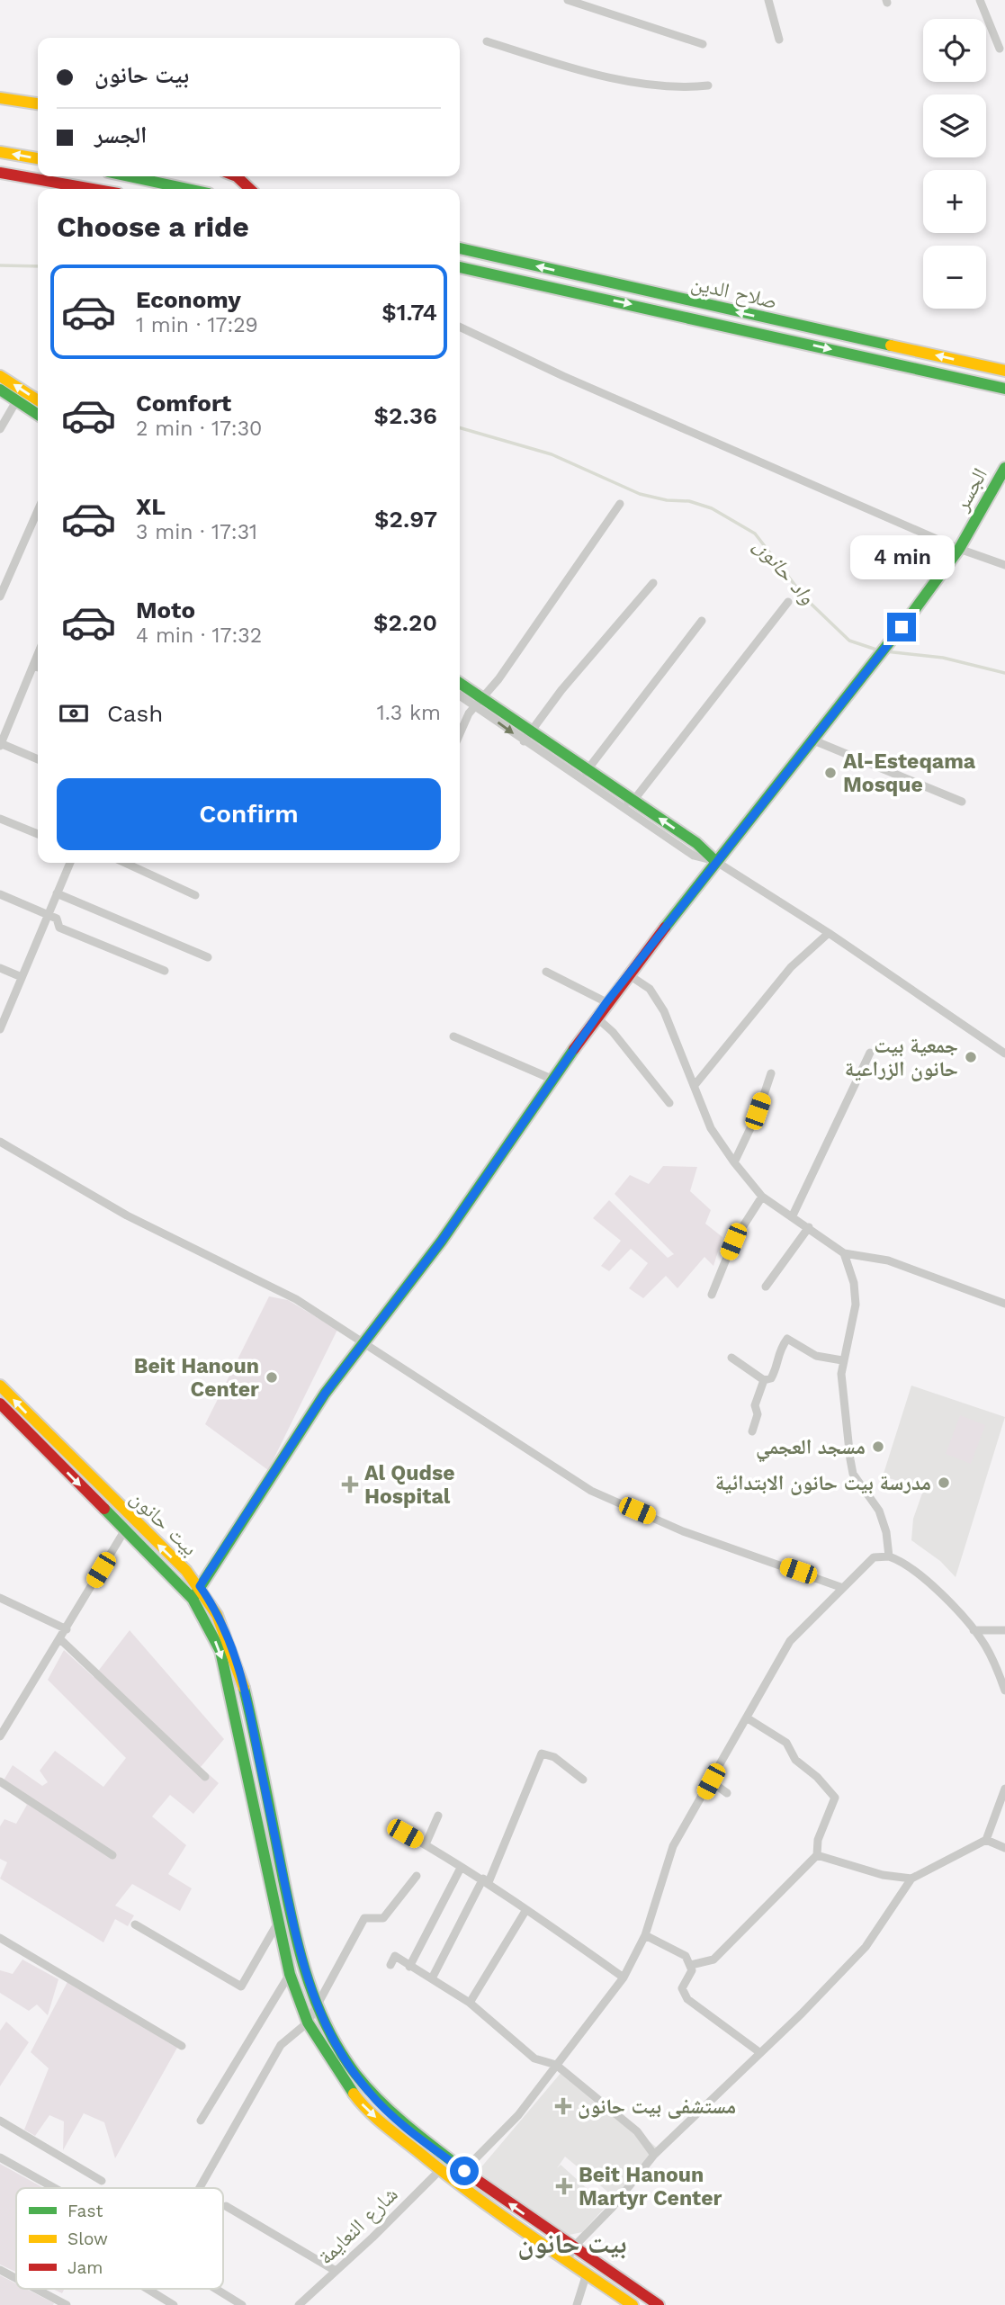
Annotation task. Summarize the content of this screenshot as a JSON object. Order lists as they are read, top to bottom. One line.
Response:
{"streets":{"main road":["صلاح الدين","الجسر","بيت حانون"],"street":["شارع النعايمة"]},"crossings":[["الجسر","بيت حانون"],["بيت حانون","شارع النعايمة"]],"districts":["بيت حانون"],"water":["واد حانون"],"places":{"other":["Al-Esteqama Mosque","جمعية بيت حانون الزراعية","Beit Hanoun Center","مسجد العجمي","مدرسة بيت حانون الابتدائية"],"health":["Al Qudse Hospital","مستشفى بيت حانون","Beit Hanoun Martyr Center"]},"legend":["Fast","Slow","Jam"],"page":{"map_buttons":["+","−"],"banner":["بيت حانون","الجسر"],"heading":"Choose a ride","list":[{"name":"Economy","note":"1 min · 17:29","value":"$1.74"},{"name":"Comfort","note":"2 min · 17:30","value":"$2.36"},{"name":"XL","note":"3 min · 17:31","value":"$2.97"},{"name":"Moto","note":"4 min · 17:32","value":"$2.20"}],"bubble":"4 min","pay":["Cash","1.3 km"],"buttons":"Confirm"}}
